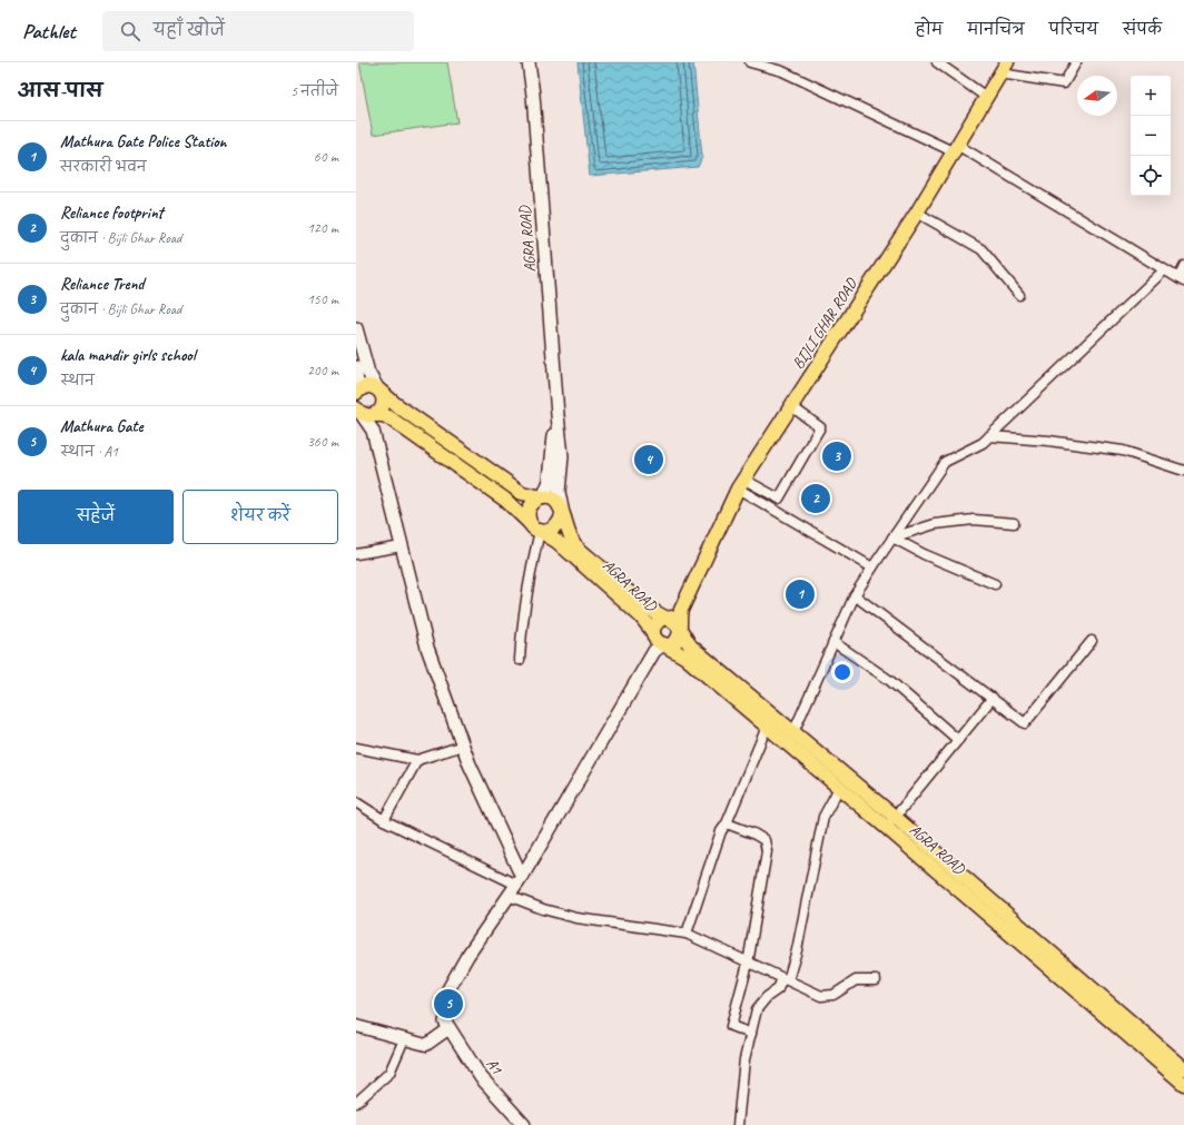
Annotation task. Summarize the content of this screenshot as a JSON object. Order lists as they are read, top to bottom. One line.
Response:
{"streets":{"main road":["AGRA ROAD","BIJLI GHAR ROAD","A1"]},"north":"left","page":{"header":"Pathlet","search":"यहाँ खोजें","nav":["होम","मानचित्र","परिचय","संपर्क"],"heading":["आस-पास","5 नतीजे"],"map_buttons":["+","−"],"list":[{"mark":"1","name":"Mathura Gate Police Station","note":"सरकारी भवन","value":"60 m"},{"mark":"2","name":"Reliance footprint","note":"दुकान · Bijli Ghar Road","value":"120 m"},{"mark":"3","name":"Reliance Trend","note":"दुकान · Bijli Ghar Road","value":"150 m"},{"mark":"4","name":"kala mandir girls school","note":"स्थान","value":"200 m"},{"mark":"5","name":"Mathura Gate","note":"स्थान · A1","value":"360 m"}],"pins":["3","4","2","1","5"],"buttons":["सहेजें","शेयर करें"]}}
